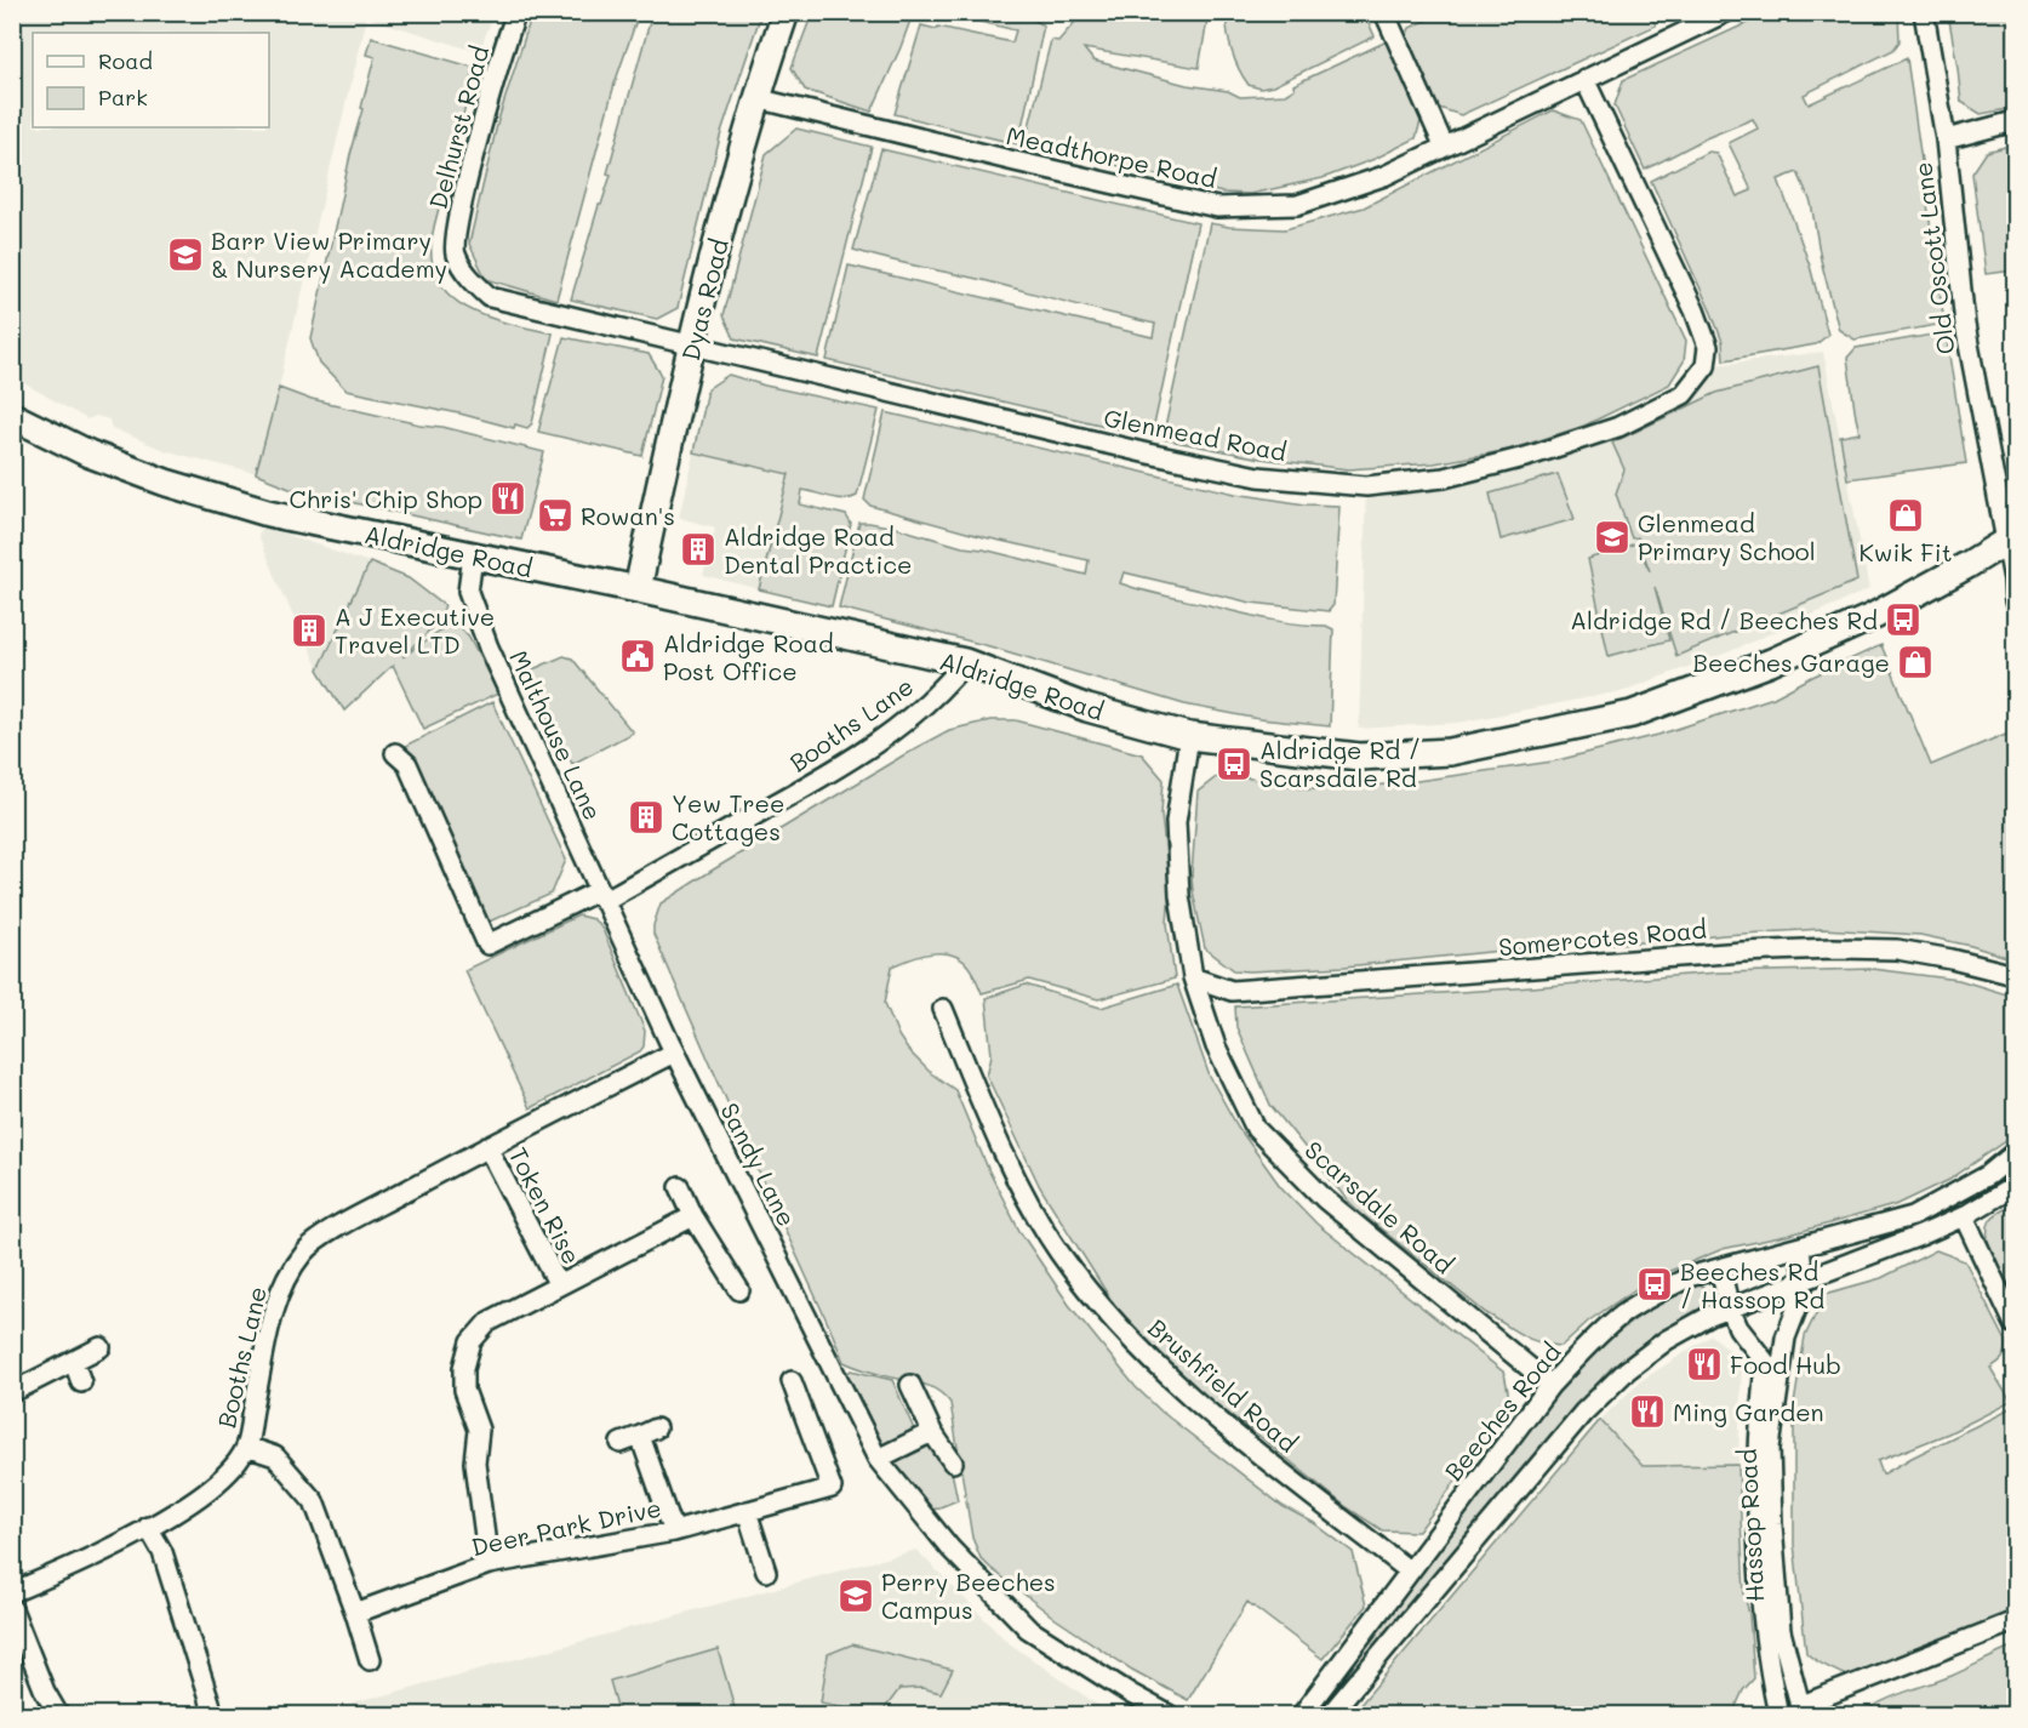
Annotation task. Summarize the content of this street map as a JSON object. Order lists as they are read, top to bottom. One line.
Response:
{"streets":{"street":["Delhurst Road","Meadthorpe Road","Old Oscott Lane","Dyas Road","Glenmead Road","Aldridge Road","Booths Lane","Malthouse Lane","Somercotes Road","Sandy Lane","Token Rise","Scarsdale Road","Brushfield Road","Beeches Road","Hassop Road","Deer Park Drive"]},"crossings":[["Delhurst Road","Dyas Road"],["Delhurst Road","Glenmead Road"],["Meadthorpe Road","Dyas Road"],["Meadthorpe Road","Glenmead Road"],["Old Oscott Lane","Aldridge Road"],["Dyas Road","Glenmead Road"],["Dyas Road","Aldridge Road"],["Aldridge Road","Booths Lane"],["Aldridge Road","Malthouse Lane"],["Aldridge Road","Scarsdale Road"],["Booths Lane","Malthouse Lane"],["Booths Lane","Sandy Lane"],["Booths Lane","Token Rise"],["Malthouse Lane","Sandy Lane"],["Somercotes Road","Scarsdale Road"],["Scarsdale Road","Beeches Road"],["Brushfield Road","Beeches Road"],["Beeches Road","Hassop Road"]],"places":{"school or university":["Barr View Primary & Nursery Academy","Glenmead Primary School","Perry Beeches Campus"],"restaurant":["Chris' Chip Shop","Food Hub","Ming Garden"],"supermarket":["Rowan's"],"shop":["Kwik Fit","Beeches Garage"],"building":["Aldridge Road Dental Practice","A J Executive Travel LTD","Yew Tree Cottages"],"bus stop":["Aldridge Rd / Beeches Rd","Aldridge Rd / Scarsdale Rd","Beeches Rd / Hassop Rd"],"public building":["Aldridge Road Post Office"]},"legend":["Road","Park"]}
